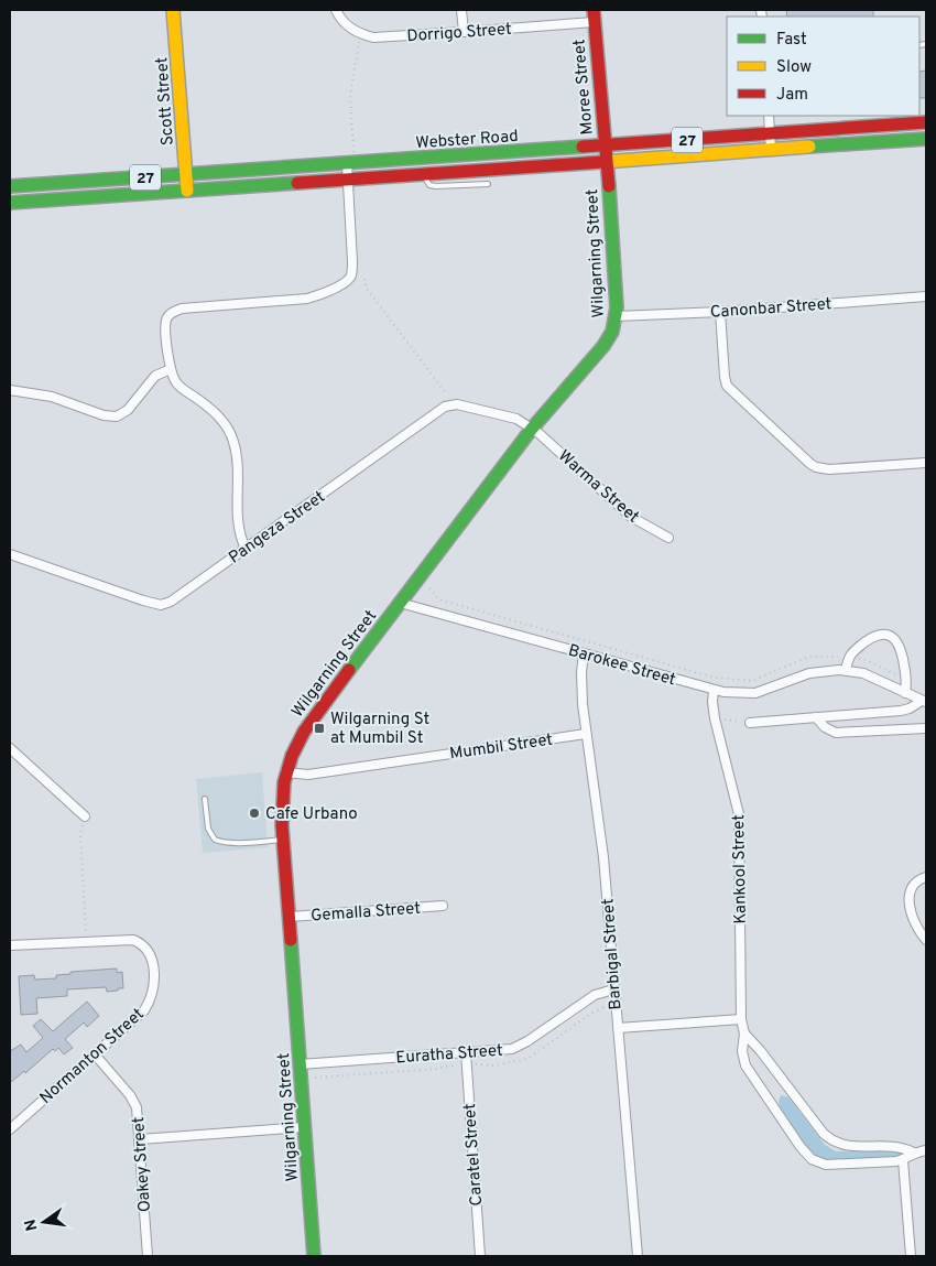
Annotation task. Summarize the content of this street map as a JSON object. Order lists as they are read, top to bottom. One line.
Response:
{"streets":{"main road":["Moree Street","Scott Street","Webster Road","27","Wilgarning Street"],"street":["Dorrigo Street","Canonbar Street","Warma Street","Pangeza Street","Barokee Street","Mumbil Street","Kankool Street","Gemalla Street","Barbigal Street","Euratha Street","Normanton Street","Caratel Street","Oakey Street"]},"crossings":[["Dorrigo Street","Moree Street"],["Moree Street","Webster Road"],["Moree Street","Wilgarning Street"],["Scott Street","Webster Road"],["Webster Road","Wilgarning Street"],["Wilgarning Street","Canonbar Street"],["Wilgarning Street","Warma Street"],["Wilgarning Street","Pangeza Street"],["Wilgarning Street","Barokee Street"],["Wilgarning Street","Mumbil Street"],["Wilgarning Street","Gemalla Street"],["Wilgarning Street","Euratha Street"],["Warma Street","Pangeza Street"],["Barokee Street","Kankool Street"],["Barokee Street","Barbigal Street"],["Mumbil Street","Barbigal Street"],["Barbigal Street","Euratha Street"],["Euratha Street","Caratel Street"],["Normanton Street","Oakey Street"]],"places":{"transit":["Wilgarning St at Mumbil St"],"other":["Cafe Urbano"]},"legend":["Fast","Slow","Jam"],"north":"left"}
